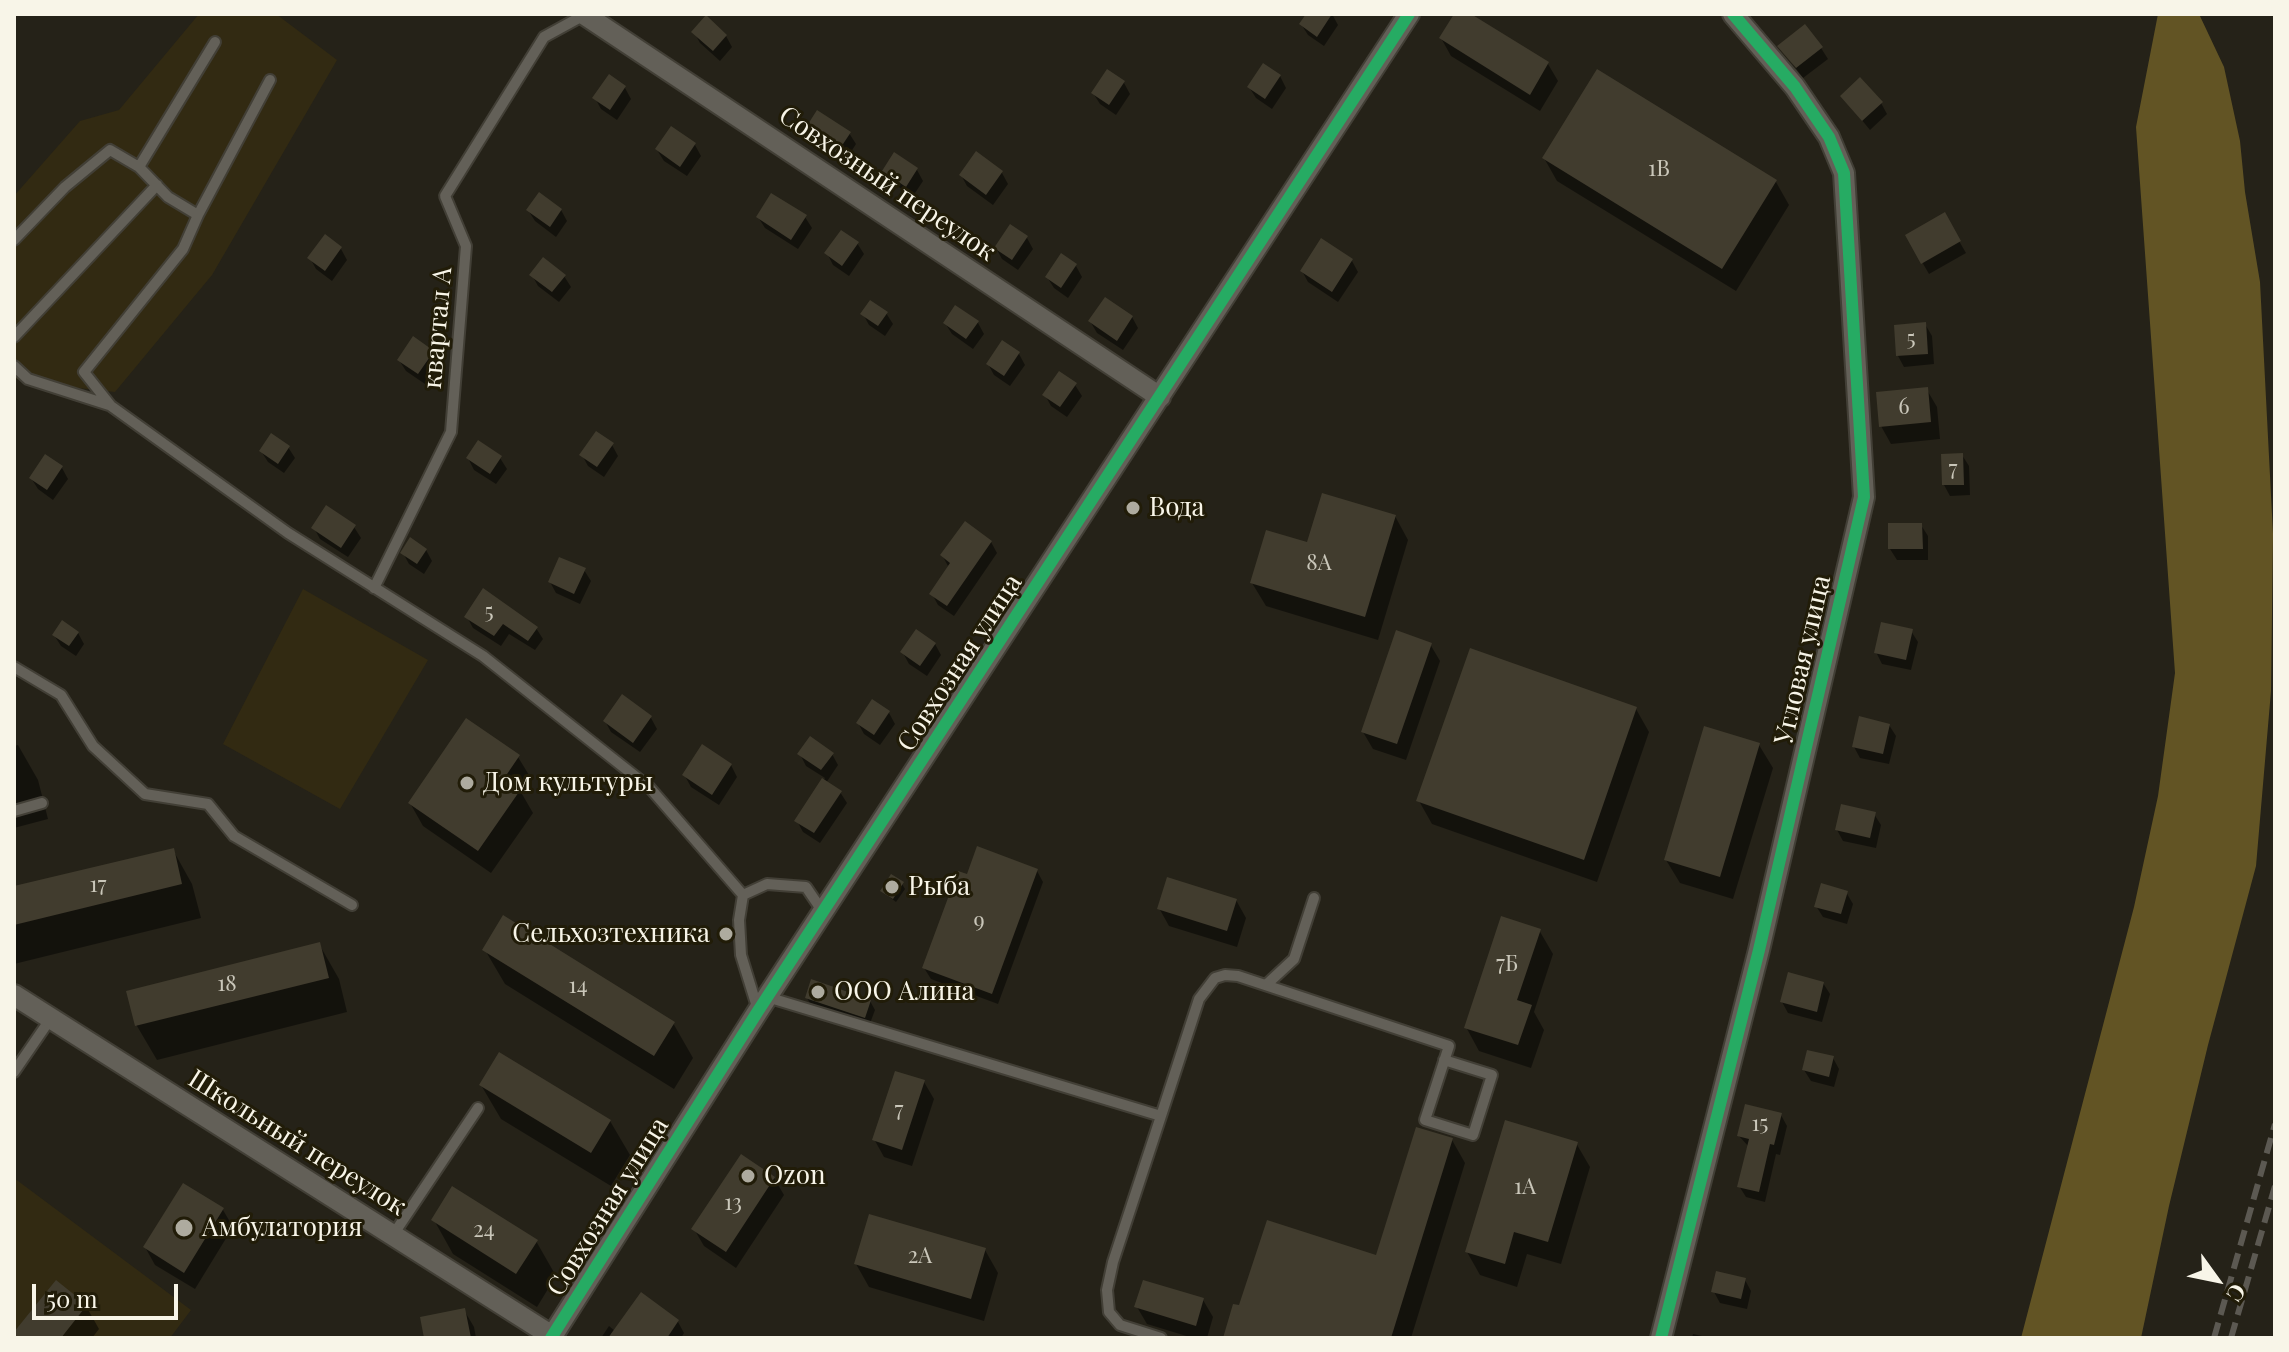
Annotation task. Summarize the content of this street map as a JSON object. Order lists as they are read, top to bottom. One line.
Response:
{"streets":{"street":["Совхозный переулок","Угловая улица","Совхозная улица","Школьный переулок"],"lane":["квартал А"]},"crossings":[["Совхозный переулок","квартал А"],["Совхозный переулок","Совхозная улица"],["Совхозная улица","Школьный переулок"]],"places":["Вода","Дом культуры","Рыба","Сельхозтехника","ООО Алина","Ozon","Амбулатория"],"house_numbers":["1В","5","6","7","8А","5","17","9","7Б","18","14","7","15","1А","13","24","2А"],"scale_bar":"50 m","north":"bottom right"}
